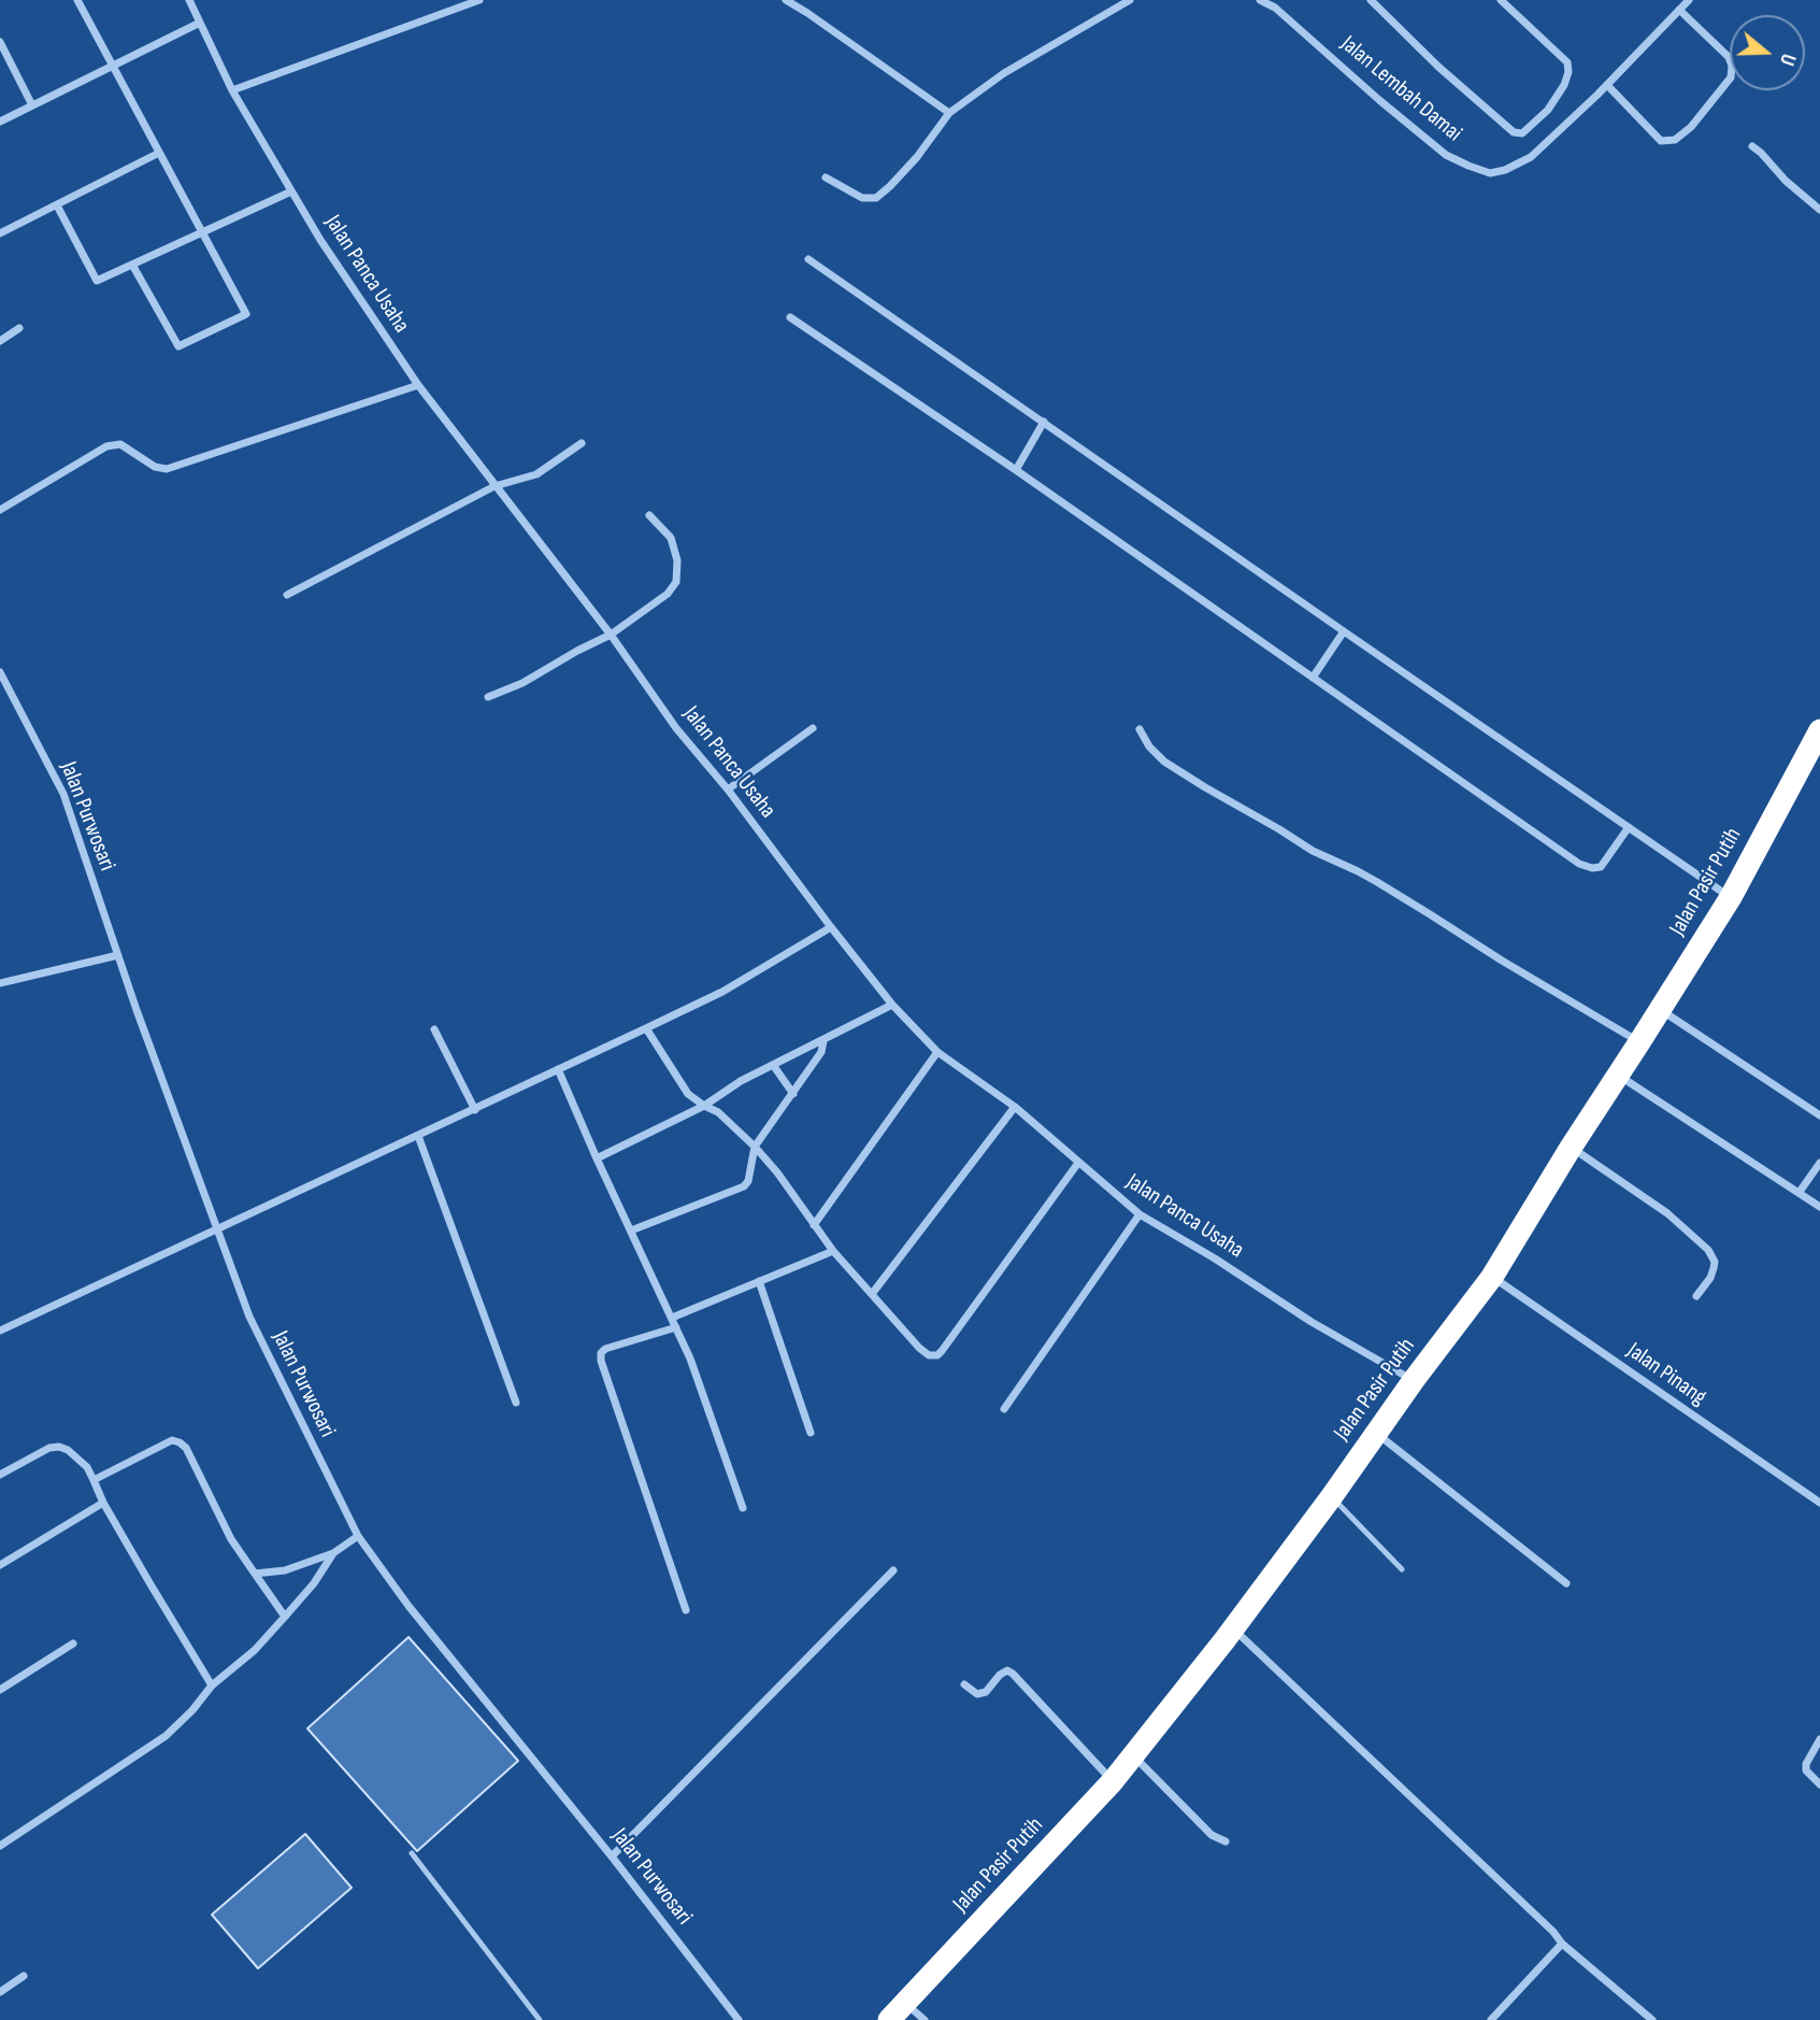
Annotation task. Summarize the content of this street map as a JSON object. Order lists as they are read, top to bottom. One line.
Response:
{"streets":{"highway":["Jalan Pasir Putih"],"street":["Jalan Lembah Damai","Jalan Panca Usaha","Jalan Purwosari","Jalan Pinang"]},"crossings":[["Jalan Panca Usaha","Jalan Pasir Putih"],["Jalan Pasir Putih","Jalan Pinang"]],"north":"right"}
